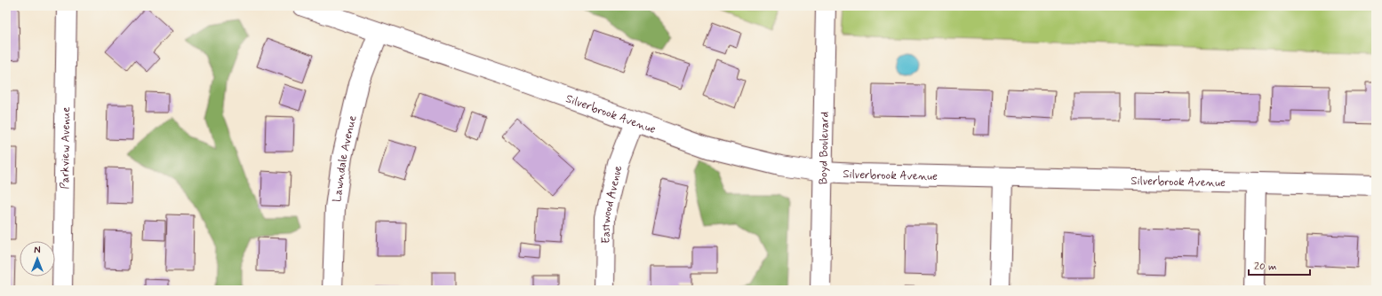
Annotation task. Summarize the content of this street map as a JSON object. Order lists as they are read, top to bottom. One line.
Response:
{"streets":{"street":["Silverbrook Avenue","Parkview Avenue","Boyd Boulevard","Lawndale Avenue","Eastwood Avenue"]},"crossings":[["Silverbrook Avenue","Boyd Boulevard"],["Silverbrook Avenue","Lawndale Avenue"],["Silverbrook Avenue","Eastwood Avenue"]],"scale_bar":"20 m","north":"top"}
